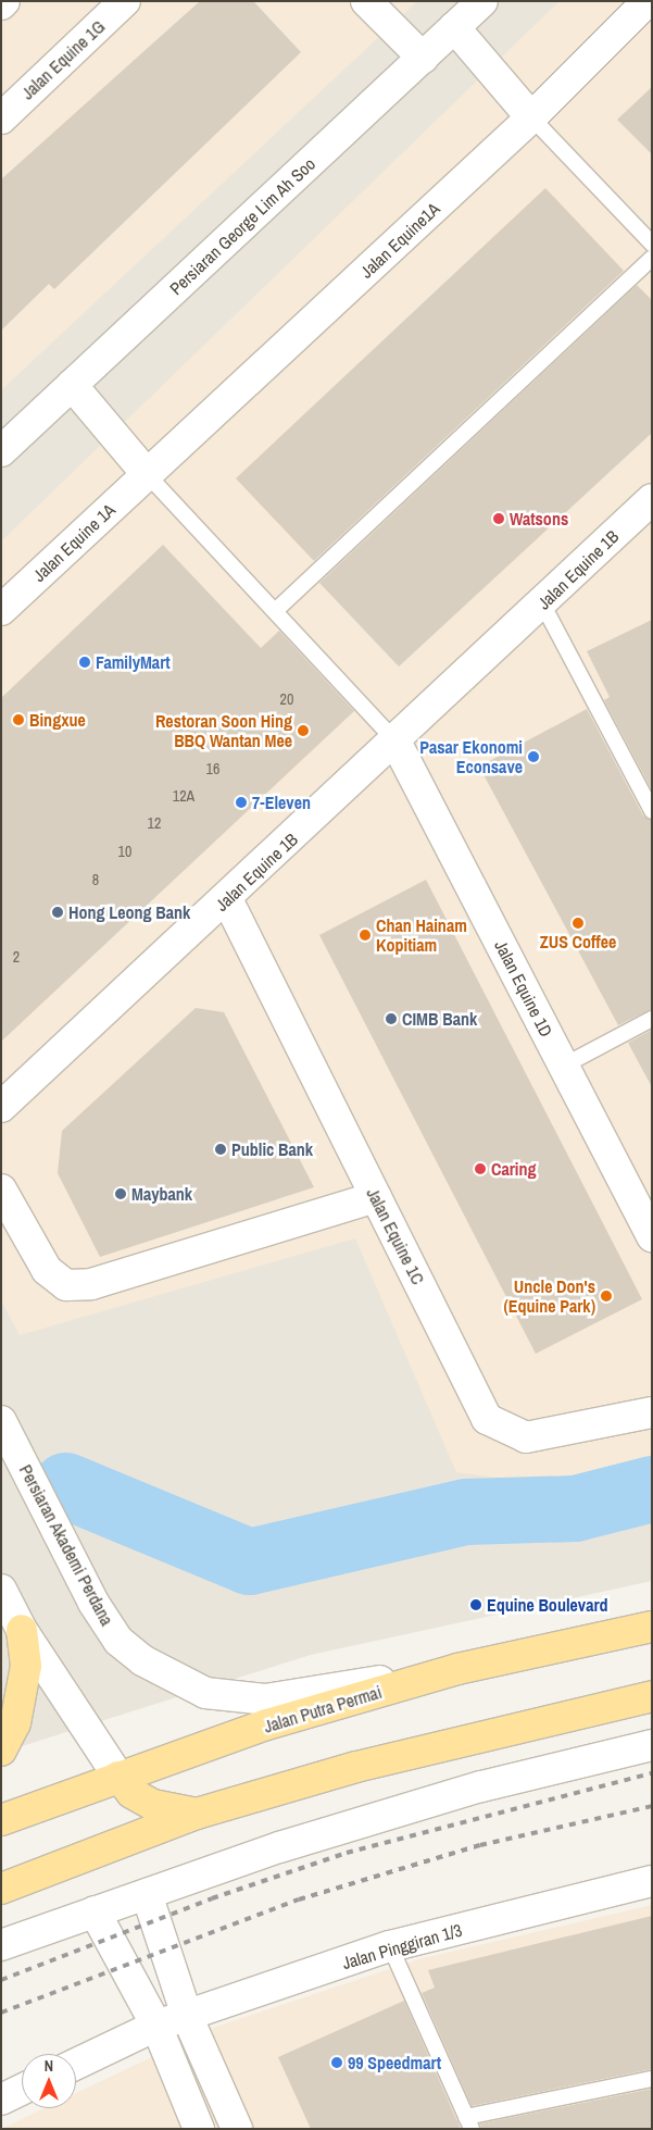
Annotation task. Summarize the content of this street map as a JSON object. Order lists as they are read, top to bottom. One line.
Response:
{"streets":{"main road":["Jalan Putra Permai"],"street":["Jalan Equine 1G","Persiaran George Lim Ah Soo","Jalan Equine1A","Jalan Equine 1A","Jalan Equine 1B","Jalan Equine 1D","Jalan Equine 1C","Persiaran Akademi Perdana","Jalan Pinggiran 1/3"]},"crossings":[["Jalan Equine1A","Jalan Equine 1A"],["Jalan Equine 1B","Jalan Equine 1D"],["Jalan Equine 1B","Jalan Equine 1C"],["Persiaran Akademi Perdana","Jalan Putra Permai"]],"places":["Watsons","FamilyMart","Bingxue","Restoran Soon Hing BBQ Wantan Mee","Pasar Ekonomi Econsave","7-Eleven","Hong Leong Bank","ZUS Coffee","Chan Hainam Kopitiam","CIMB Bank","Public Bank","Caring","Maybank","Uncle Don's (Equine Park)","Equine Boulevard","99 Speedmart"],"house_numbers":["20","16","12A","12","10","8","2"],"north":"top"}
